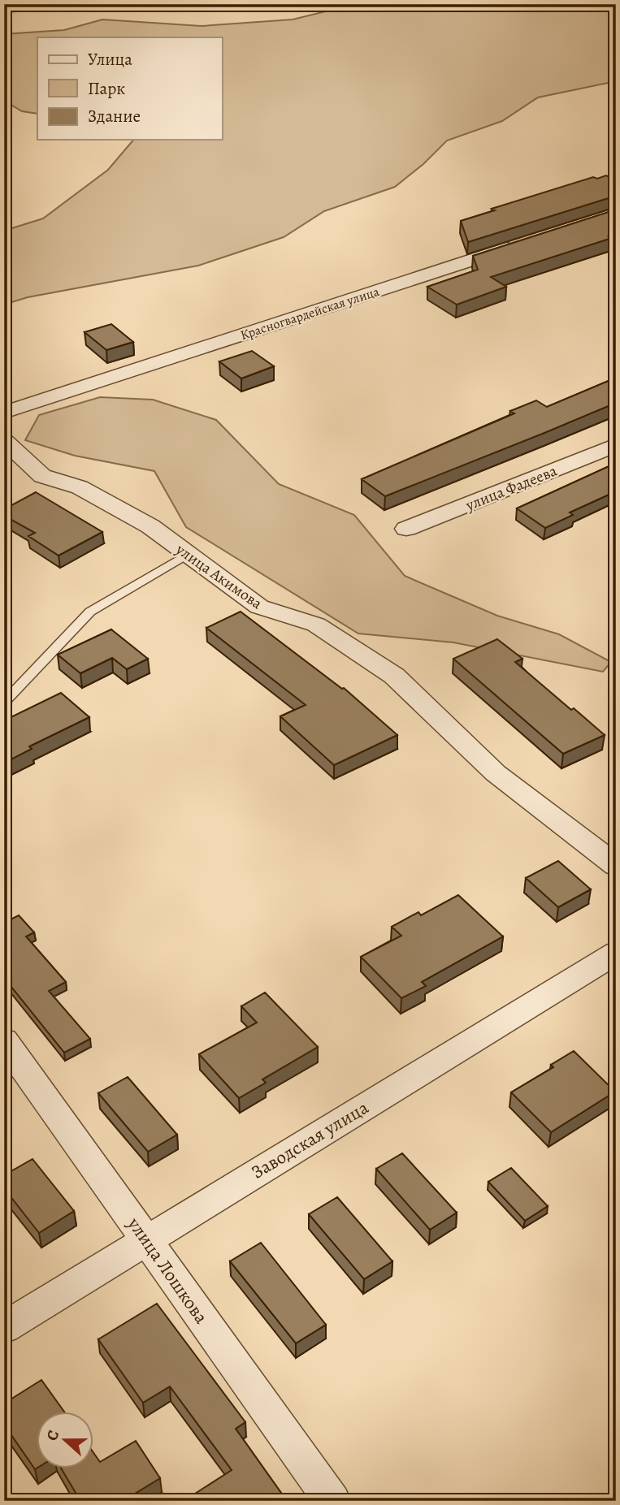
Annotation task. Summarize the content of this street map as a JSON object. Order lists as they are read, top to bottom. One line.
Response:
{"streets":{"street":["Красногвардейская улица","улица Фадеева","улица Акимова","Заводская улица","улица Лошкова"]},"crossings":[["Заводская улица","улица Лошкова"]],"legend":["Улица","Парк","Здание"],"north":"left"}
